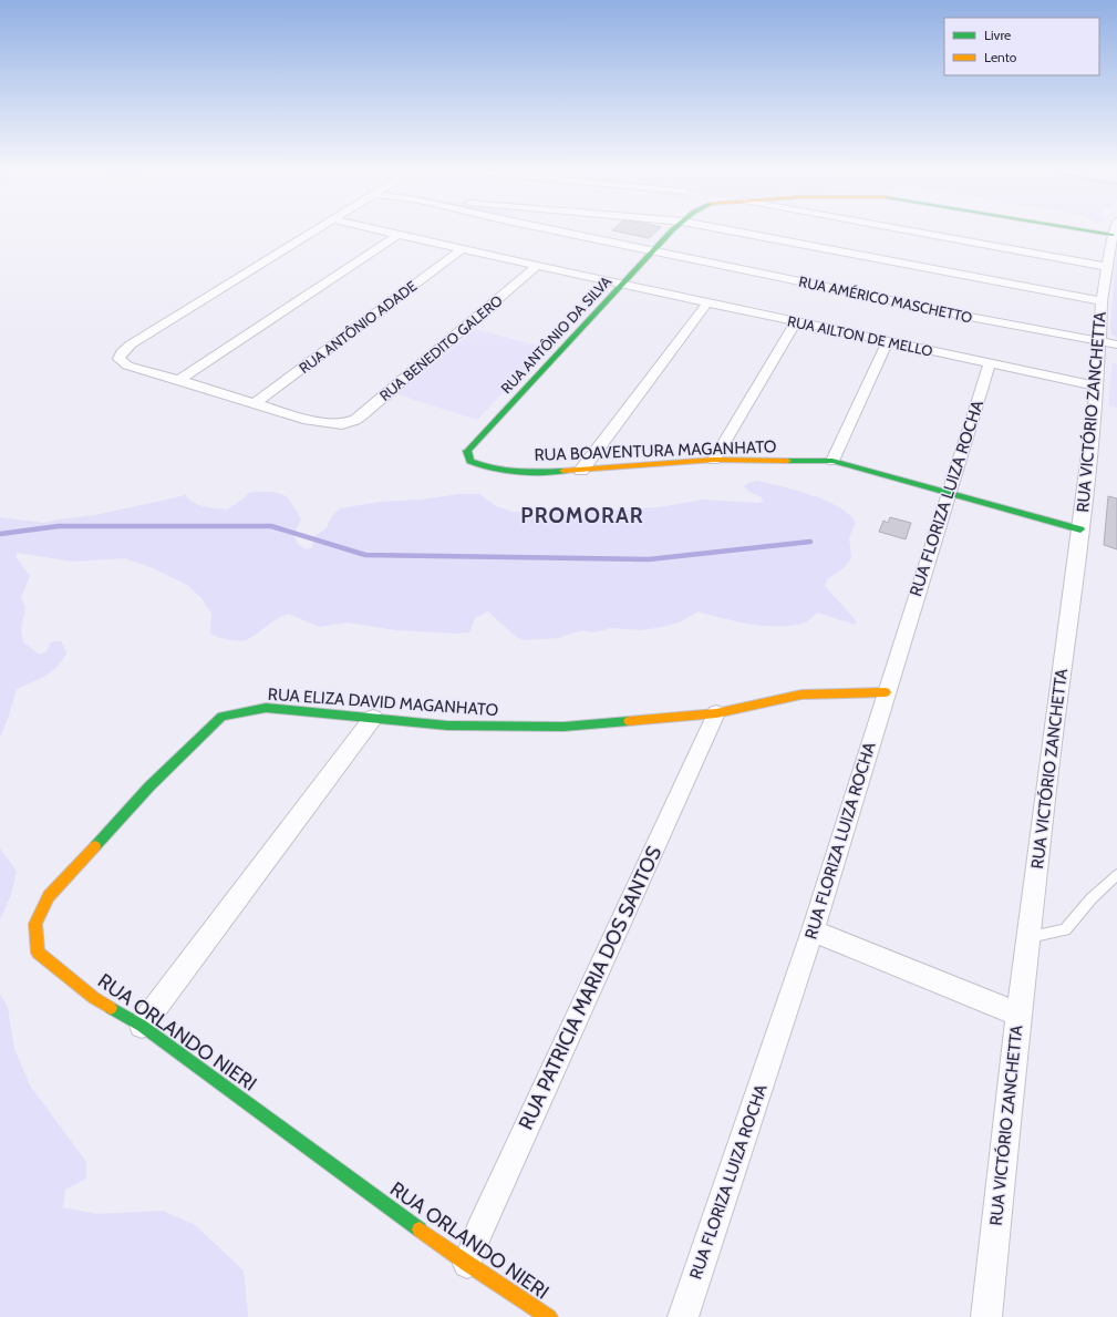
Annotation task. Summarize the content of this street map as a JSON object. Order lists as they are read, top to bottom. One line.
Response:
{"streets":{"street":["RUA AMÉRICO MASCHETTO","RUA ANTÔNIO ADADE","RUA ANTÔNIO DA SILVA","RUA AILTON DE MELLO","RUA BENEDITO GALERO","RUA VICTÓRIO ZANCHETTA","RUA BOAVENTURA MAGANHATO","RUA FLORIZA LUIZA ROCHA","RUA ELIZA DAVID MAGANHATO","RUA PATRICIA MARIA DOS SANTOS","RUA ORLANDO NIERI"]},"crossings":[["RUA AMÉRICO MASCHETTO","RUA ANTÔNIO DA SILVA"],["RUA AMÉRICO MASCHETTO","RUA VICTÓRIO ZANCHETTA"],["RUA ANTÔNIO ADADE","RUA AILTON DE MELLO"],["RUA ANTÔNIO ADADE","RUA BENEDITO GALERO"],["RUA ANTÔNIO DA SILVA","RUA AILTON DE MELLO"],["RUA ANTÔNIO DA SILVA","RUA BOAVENTURA MAGANHATO"],["RUA AILTON DE MELLO","RUA BENEDITO GALERO"],["RUA AILTON DE MELLO","RUA VICTÓRIO ZANCHETTA"],["RUA AILTON DE MELLO","RUA FLORIZA LUIZA ROCHA"],["RUA VICTÓRIO ZANCHETTA","RUA BOAVENTURA MAGANHATO"],["RUA BOAVENTURA MAGANHATO","RUA FLORIZA LUIZA ROCHA"],["RUA FLORIZA LUIZA ROCHA","RUA ELIZA DAVID MAGANHATO"],["RUA ELIZA DAVID MAGANHATO","RUA PATRICIA MARIA DOS SANTOS"],["RUA ELIZA DAVID MAGANHATO","RUA ORLANDO NIERI"],["RUA PATRICIA MARIA DOS SANTOS","RUA ORLANDO NIERI"]],"districts":["PROMORAR"],"legend":["Livre","Lento"]}
